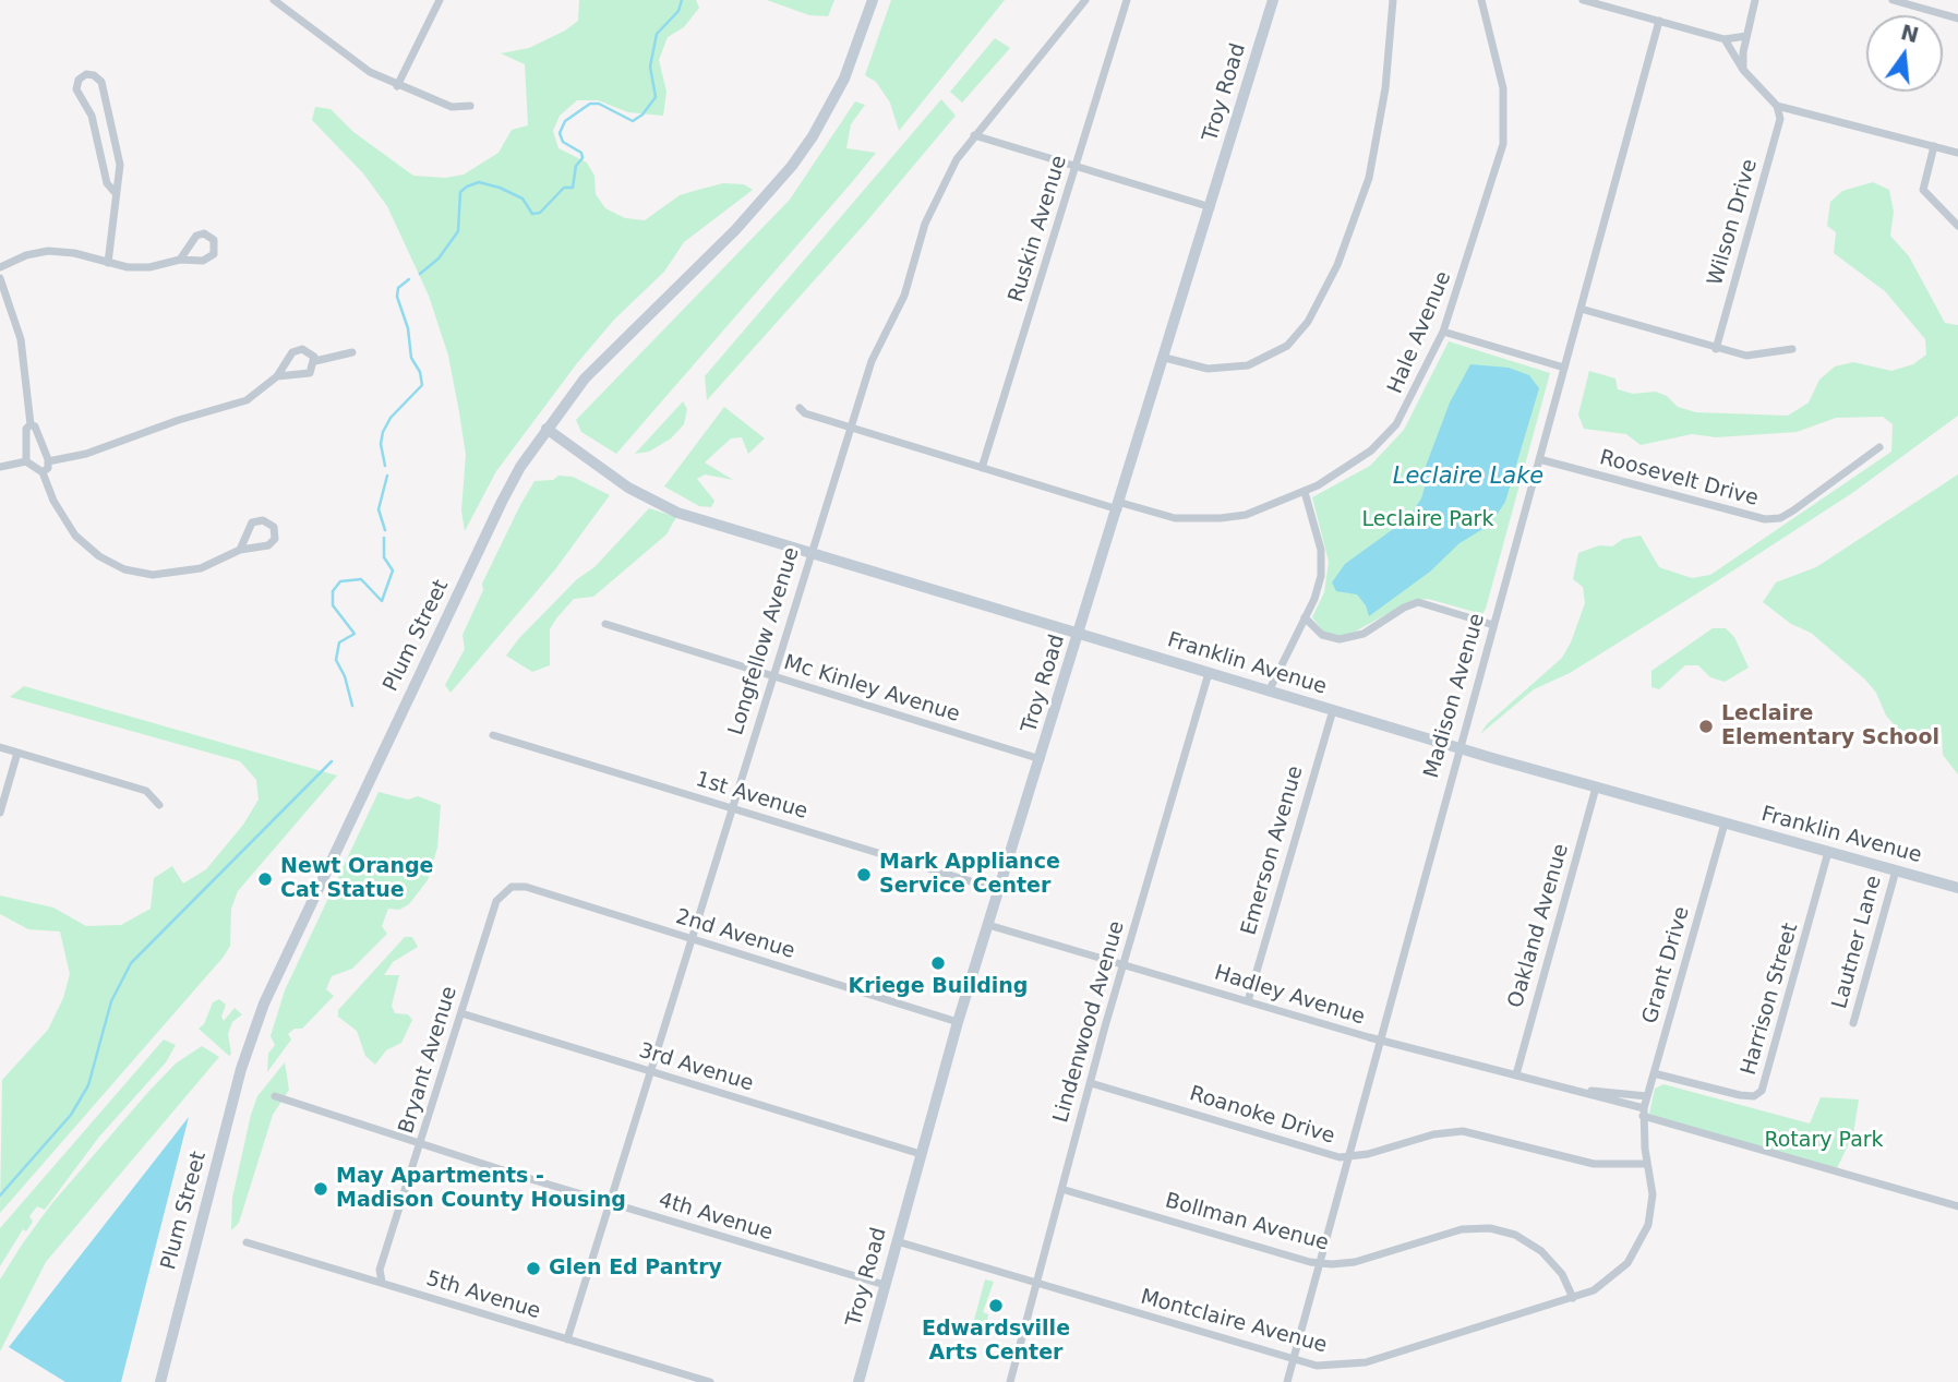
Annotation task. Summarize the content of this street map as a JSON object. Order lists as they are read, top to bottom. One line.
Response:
{"streets":{"main road":["Troy Road","Plum Street","Franklin Avenue"],"street":["Wilson Drive","Ruskin Avenue","Hale Avenue","Roosevelt Drive","Longfellow Avenue","Mc Kinley Avenue","Madison Avenue","1st Avenue","Emerson Avenue","Oakland Avenue","2nd Avenue","Lautner Lane","Grant Drive","Hadley Avenue","Harrison Street","Lindenwood Avenue","Bryant Avenue","3rd Avenue","Roanoke Drive","4th Avenue","Bollman Avenue","5th Avenue","Montclaire Avenue"]},"crossings":[["Troy Road","Hale Avenue"],["Troy Road","Franklin Avenue"],["Troy Road","Mc Kinley Avenue"],["Troy Road","1st Avenue"],["Troy Road","2nd Avenue"],["Troy Road","Hadley Avenue"],["Troy Road","3rd Avenue"],["Troy Road","4th Avenue"],["Troy Road","Montclaire Avenue"],["Ruskin Avenue","Hale Avenue"],["Hale Avenue","Longfellow Avenue"],["Roosevelt Drive","Madison Avenue"],["Plum Street","Franklin Avenue"],["Longfellow Avenue","Franklin Avenue"],["Longfellow Avenue","Mc Kinley Avenue"],["Longfellow Avenue","1st Avenue"],["Longfellow Avenue","2nd Avenue"],["Longfellow Avenue","3rd Avenue"],["Longfellow Avenue","4th Avenue"],["Longfellow Avenue","5th Avenue"],["Franklin Avenue","Madison Avenue"],["Franklin Avenue","Emerson Avenue"],["Franklin Avenue","Oakland Avenue"],["Franklin Avenue","Lautner Lane"],["Franklin Avenue","Grant Drive"],["Franklin Avenue","Harrison Street"],["Franklin Avenue","Lindenwood Avenue"],["Madison Avenue","Hadley Avenue"],["Madison Avenue","Roanoke Drive"],["Madison Avenue","Bollman Avenue"],["Madison Avenue","Montclaire Avenue"],["Emerson Avenue","Hadley Avenue"],["Oakland Avenue","Hadley Avenue"],["2nd Avenue","Bryant Avenue"],["Grant Drive","Hadley Avenue"],["Grant Drive","Harrison Street"],["Grant Drive","Montclaire Avenue"],["Hadley Avenue","Lindenwood Avenue"],["Hadley Avenue","Montclaire Avenue"],["Lindenwood Avenue","Roanoke Drive"],["Lindenwood Avenue","Bollman Avenue"],["Lindenwood Avenue","Montclaire Avenue"],["Bryant Avenue","3rd Avenue"],["Bryant Avenue","4th Avenue"],["Bryant Avenue","5th Avenue"],["Roanoke Drive","Montclaire Avenue"],["Bollman Avenue","Montclaire Avenue"]],"water":["Leclaire Lake"],"parks":["Leclaire Park","Rotary Park"],"places":["Leclaire Elementary School","Mark Appliance Service Center","Newt Orange Cat Statue","Kriege Building","May Apartments - Madison County Housing","Glen Ed Pantry","Edwardsville Arts Center"],"north":"top"}
